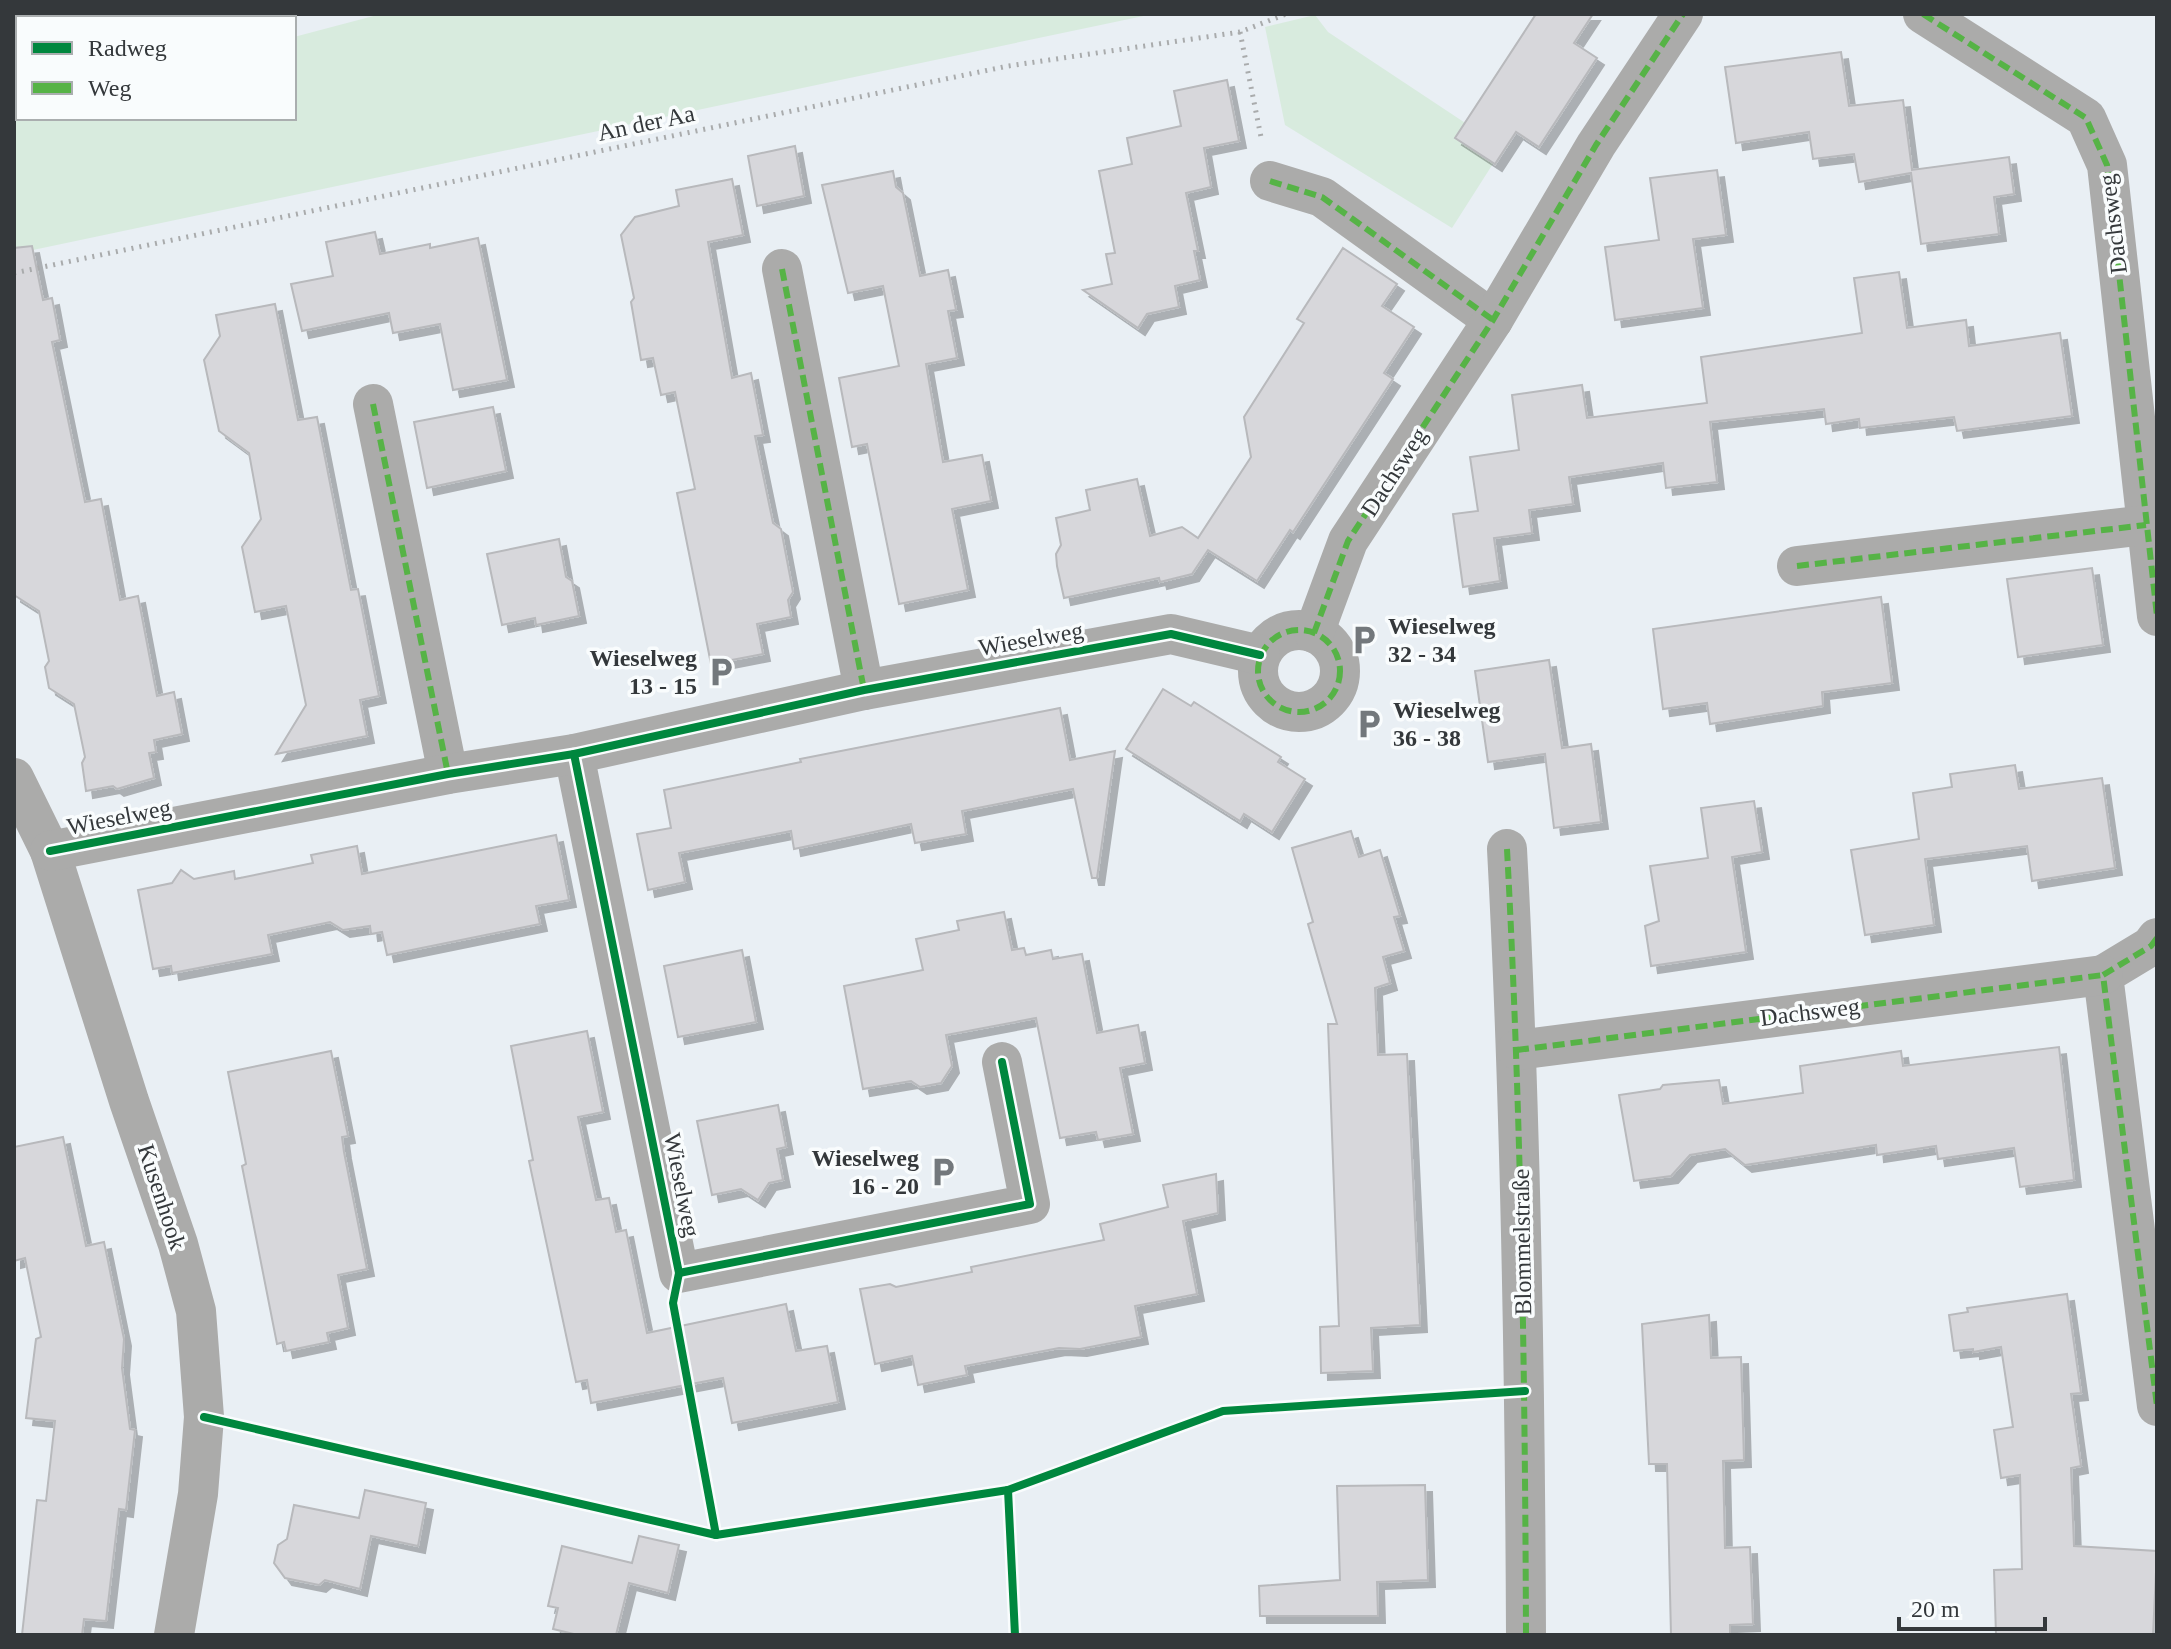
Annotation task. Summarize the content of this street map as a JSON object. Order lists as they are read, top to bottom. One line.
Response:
{"streets":{"street":["Dachsweg","Wieselweg","Kusenhook","Blommelstraße"],"path":["An der Aa"]},"crossings":[["Dachsweg","Wieselweg"],["Dachsweg","Blommelstraße"],["Wieselweg","Kusenhook"]],"places":{"parking":["Wieselweg 32 - 34","Wieselweg 13 - 15","Wieselweg 36 - 38","Wieselweg 16 - 20"]},"legend":["Radweg","Weg"],"scale_bar":"20 m"}
